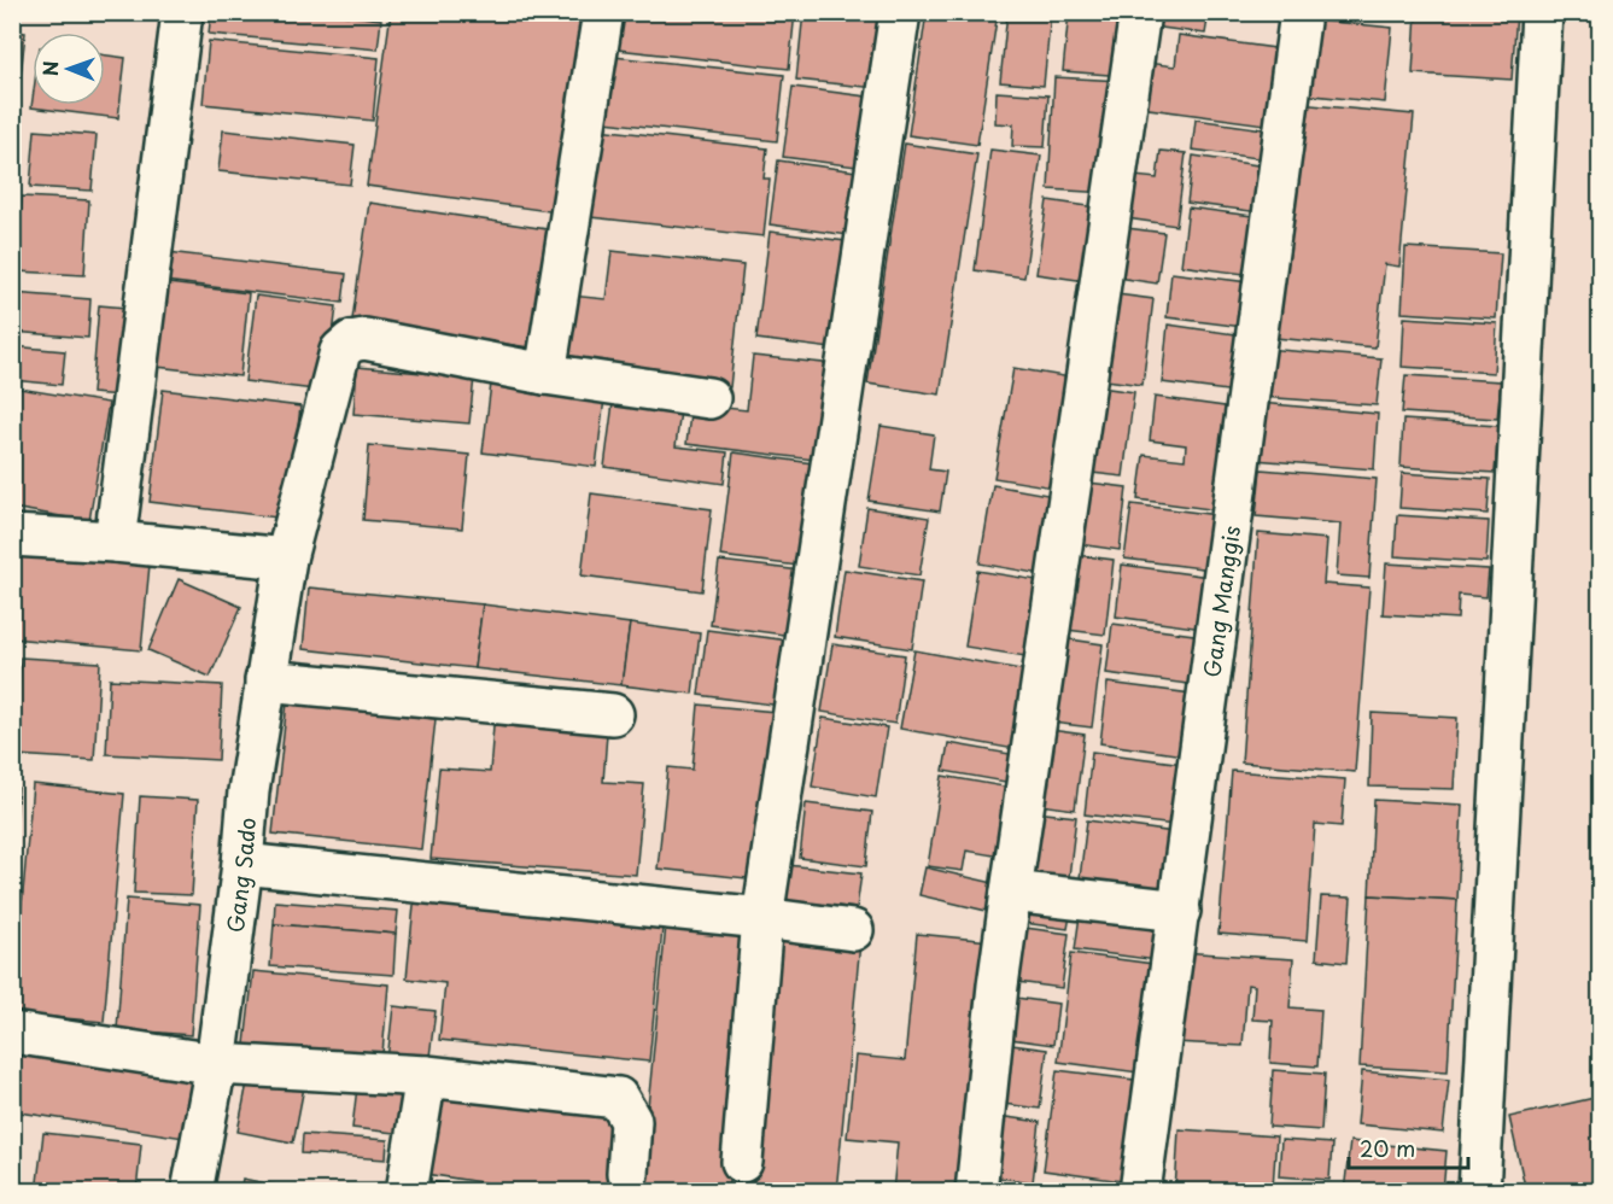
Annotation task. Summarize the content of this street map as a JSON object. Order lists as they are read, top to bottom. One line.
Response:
{"streets":{"street":["Gang Manggis","Gang Sado"]},"scale_bar":"20 m","north":"left"}
